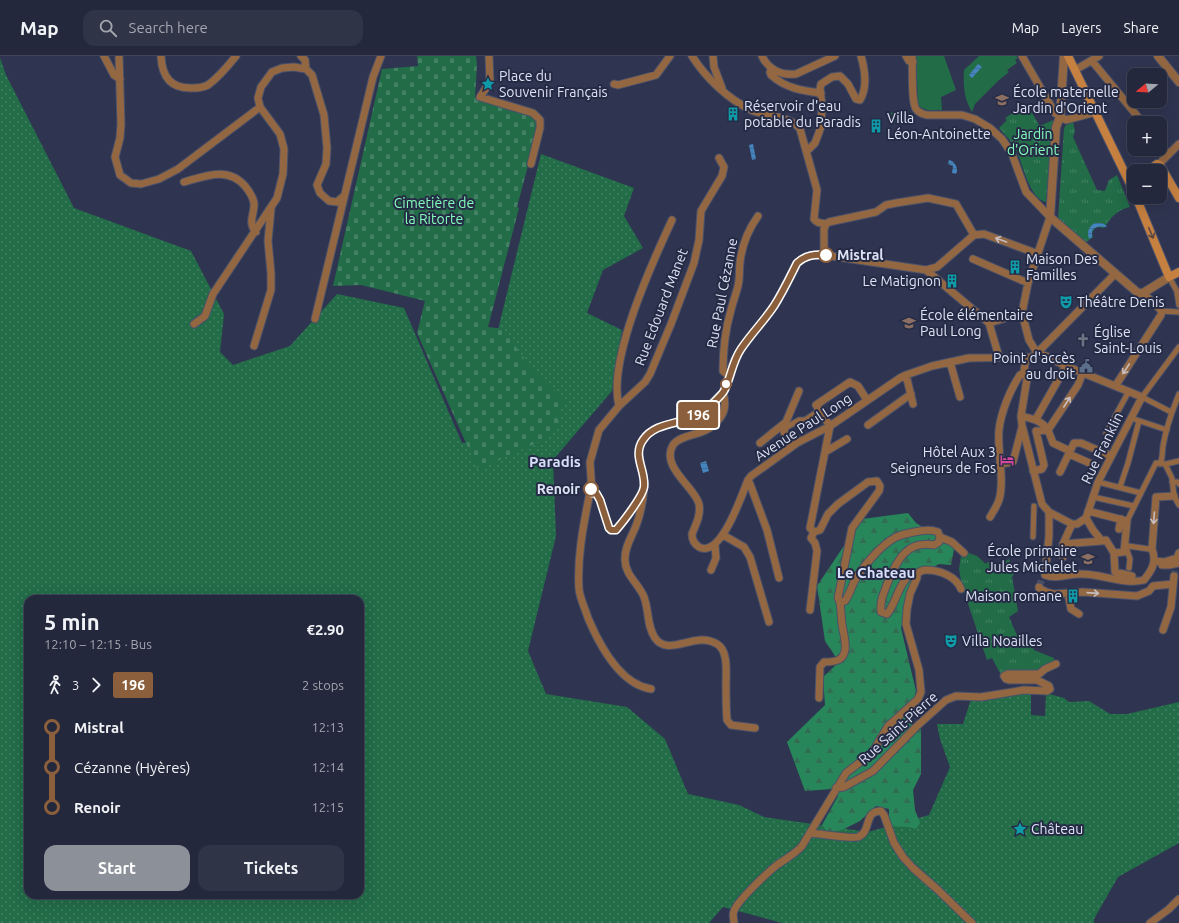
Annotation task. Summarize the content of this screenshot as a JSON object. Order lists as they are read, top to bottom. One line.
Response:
{"streets":{"street":["Rue Paul Cézanne","Rue Edouard Manet","Avenue Paul Long","Rue Franklin","Rue Saint-Pierre"]},"districts":["Paradis","Le Chateau"],"parks":["Jardin d'Orient","Cimetière de la Ritorte"],"places":{"place":["Place du Souvenir Français","Château"],"school or university":["École maternelle Jardin d'Orient","École élémentaire Paul Long","École primaire Jules Michelet"],"building":["Réservoir d'eau potable du Paradis","Villa Léon-Antoinette","Maison Des Familles","Le Matignon","Maison romane"],"other":["Mistral","Renoir"],"theatre":["Théâtre Denis","Villa Noailles"],"church":["Église Saint-Louis"],"public building":["Point d'accès au droit"],"hotel":["Hôtel Aux 3 Seigneurs de Fos"]},"lines":["bus line 196"],"north":"left","page":{"header":"Map","search":"Search here","nav":["Map","Layers","Share"],"on_map":"196","map_buttons":["+","−"],"heading":["5 min","12:10 – 12:15 · Bus","€2.90"],"legs":["3","196","2 stops"],"list":[{"name":"Mistral","value":"12:13"},{"name":"Cézanne (Hyères)","value":"12:14"},{"name":"Renoir","value":"12:15"}],"buttons":["Start","Tickets"]}}
